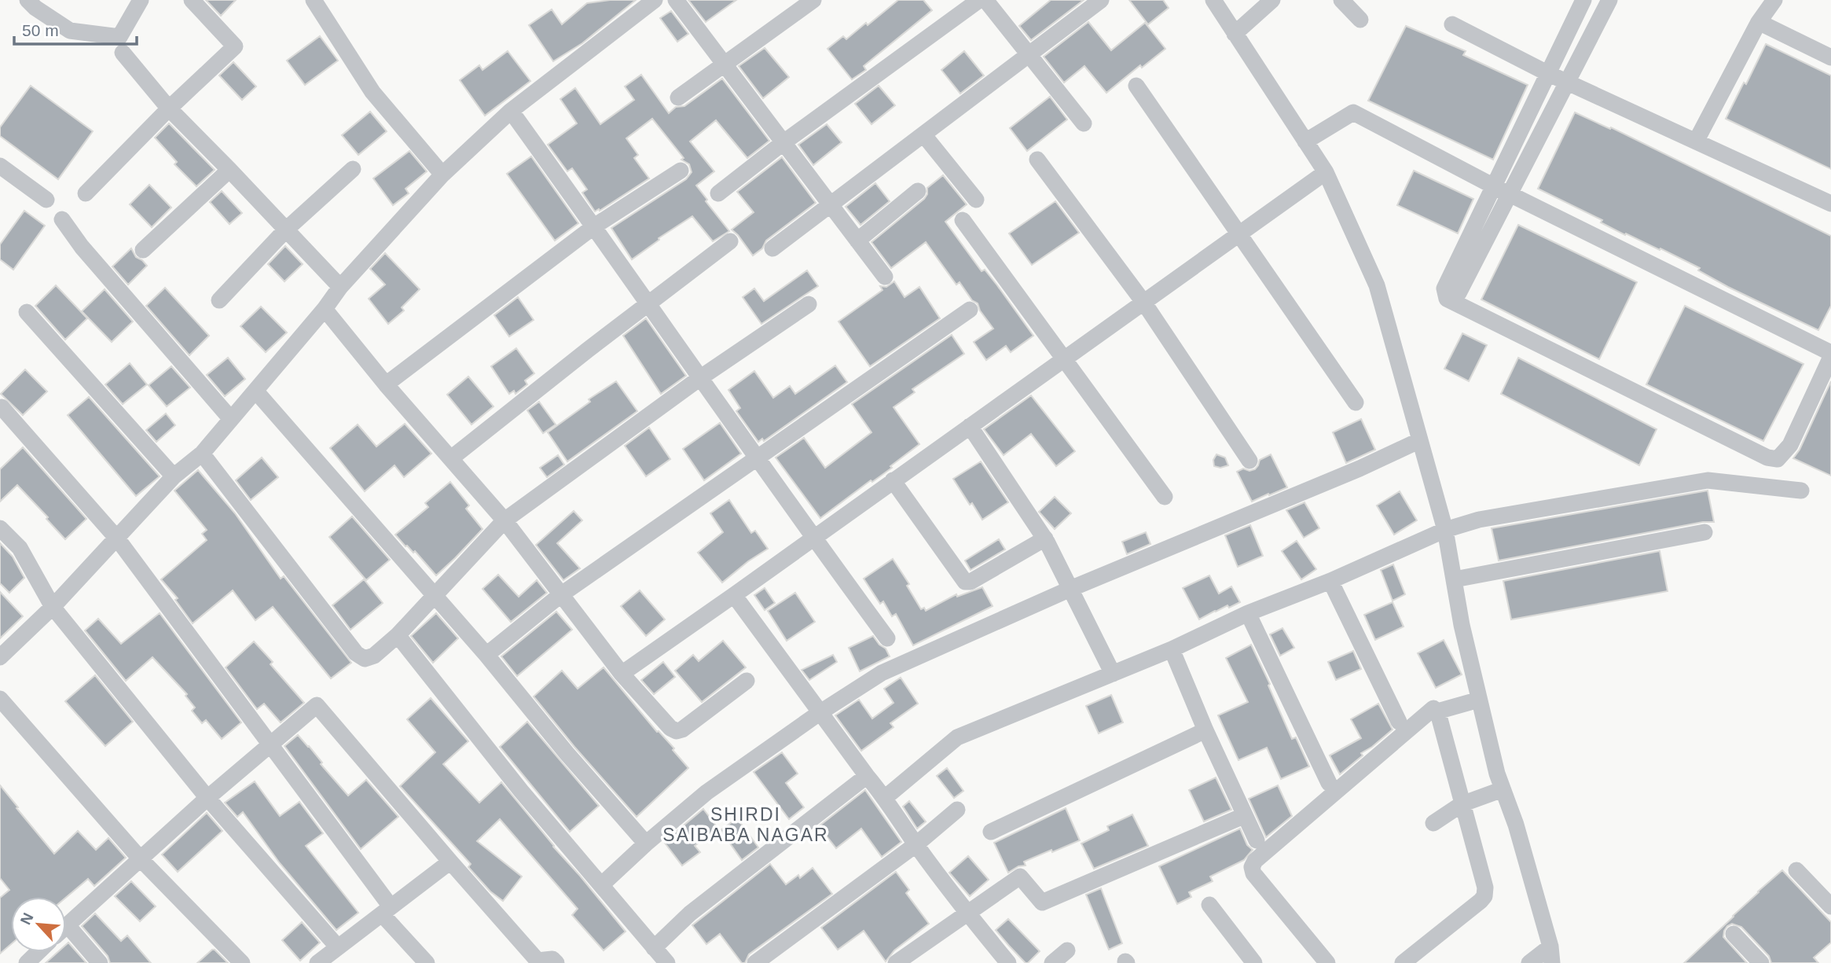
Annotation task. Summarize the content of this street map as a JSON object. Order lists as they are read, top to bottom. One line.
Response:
{"districts":["SHIRDI SAIBABA NAGAR"],"scale_bar":"50 m","north":"top left"}
